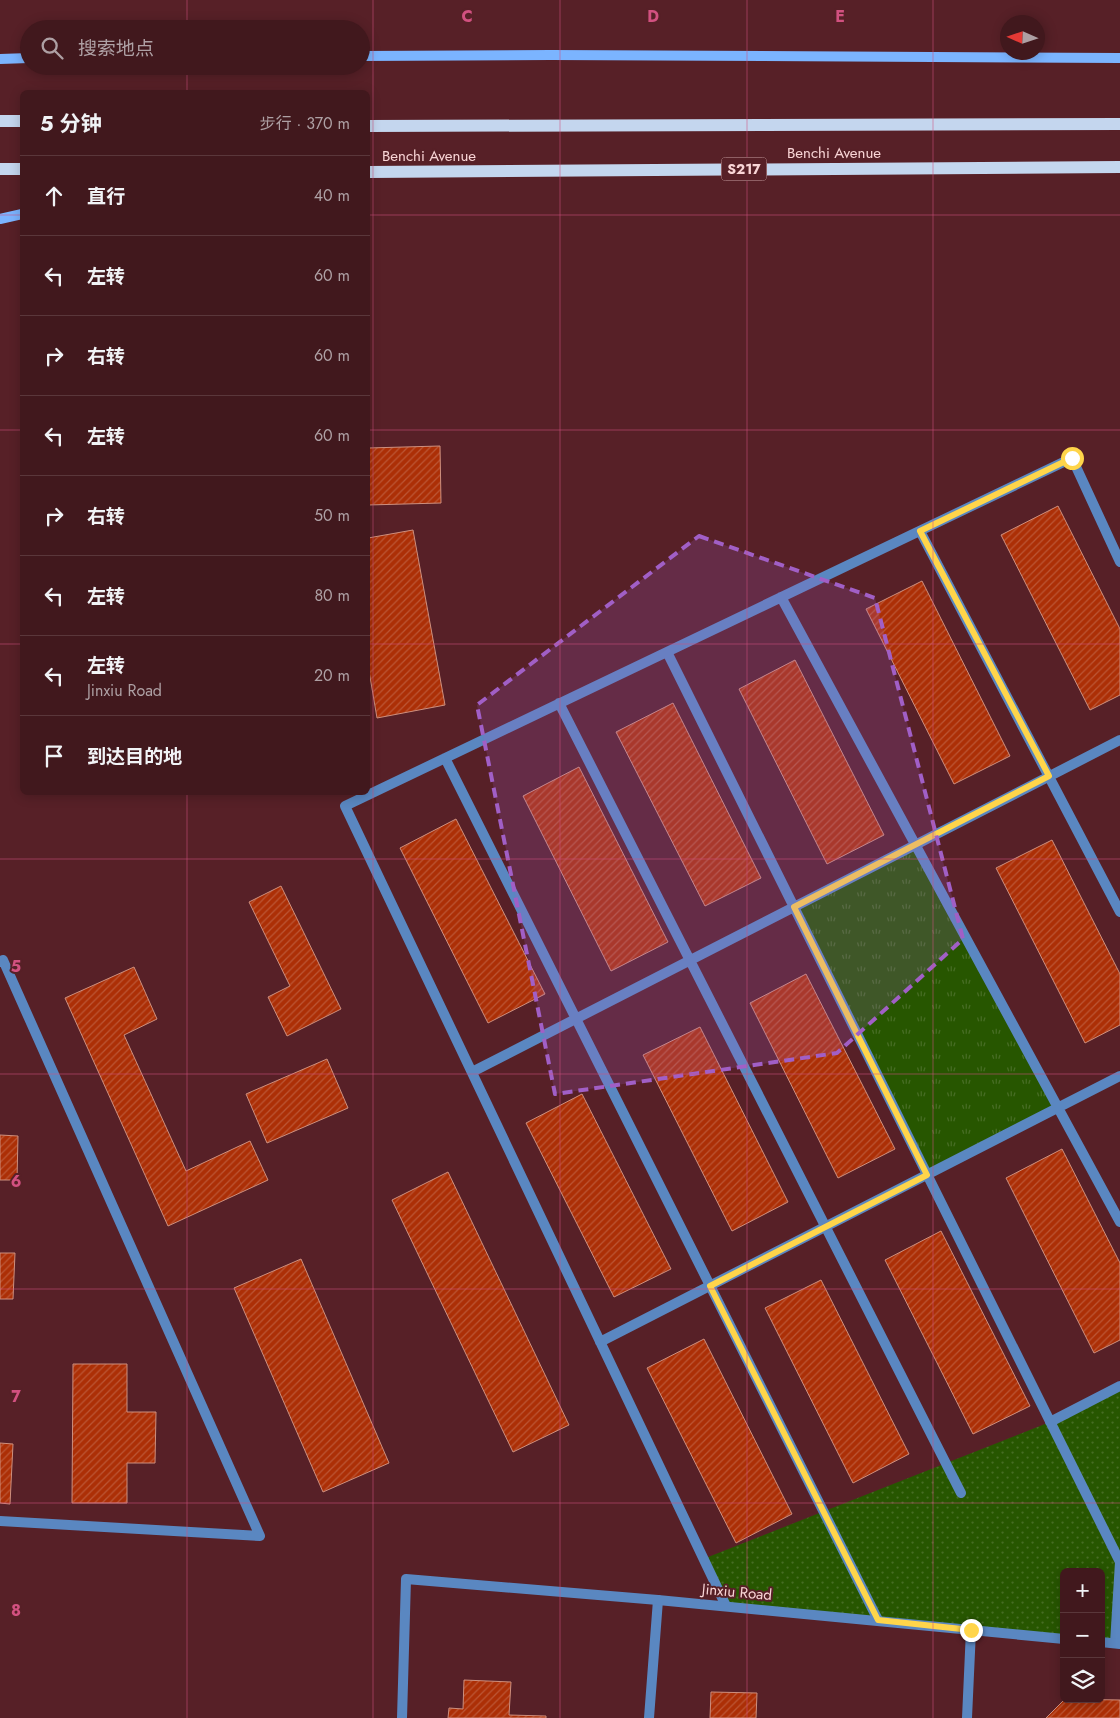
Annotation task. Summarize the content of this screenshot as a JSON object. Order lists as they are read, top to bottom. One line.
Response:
{"streets":{"main road":["Benchi Avenue","S217"],"street":["Jinxiu Road"]},"north":"left","page":{"search":"搜索地点","heading":["5 分钟","步行 · 370 m"],"list":[["直行","40 m"],["左转","60 m"],["右转","60 m"],["左转","60 m"],["右转","50 m"],["左转","80 m"],["左转","Jinxiu Road","20 m"],"到达目的地"],"map_buttons":["+","−"]},"grid":{"columns":["C","D","E"],"rows":["5","6","7","8"]}}
